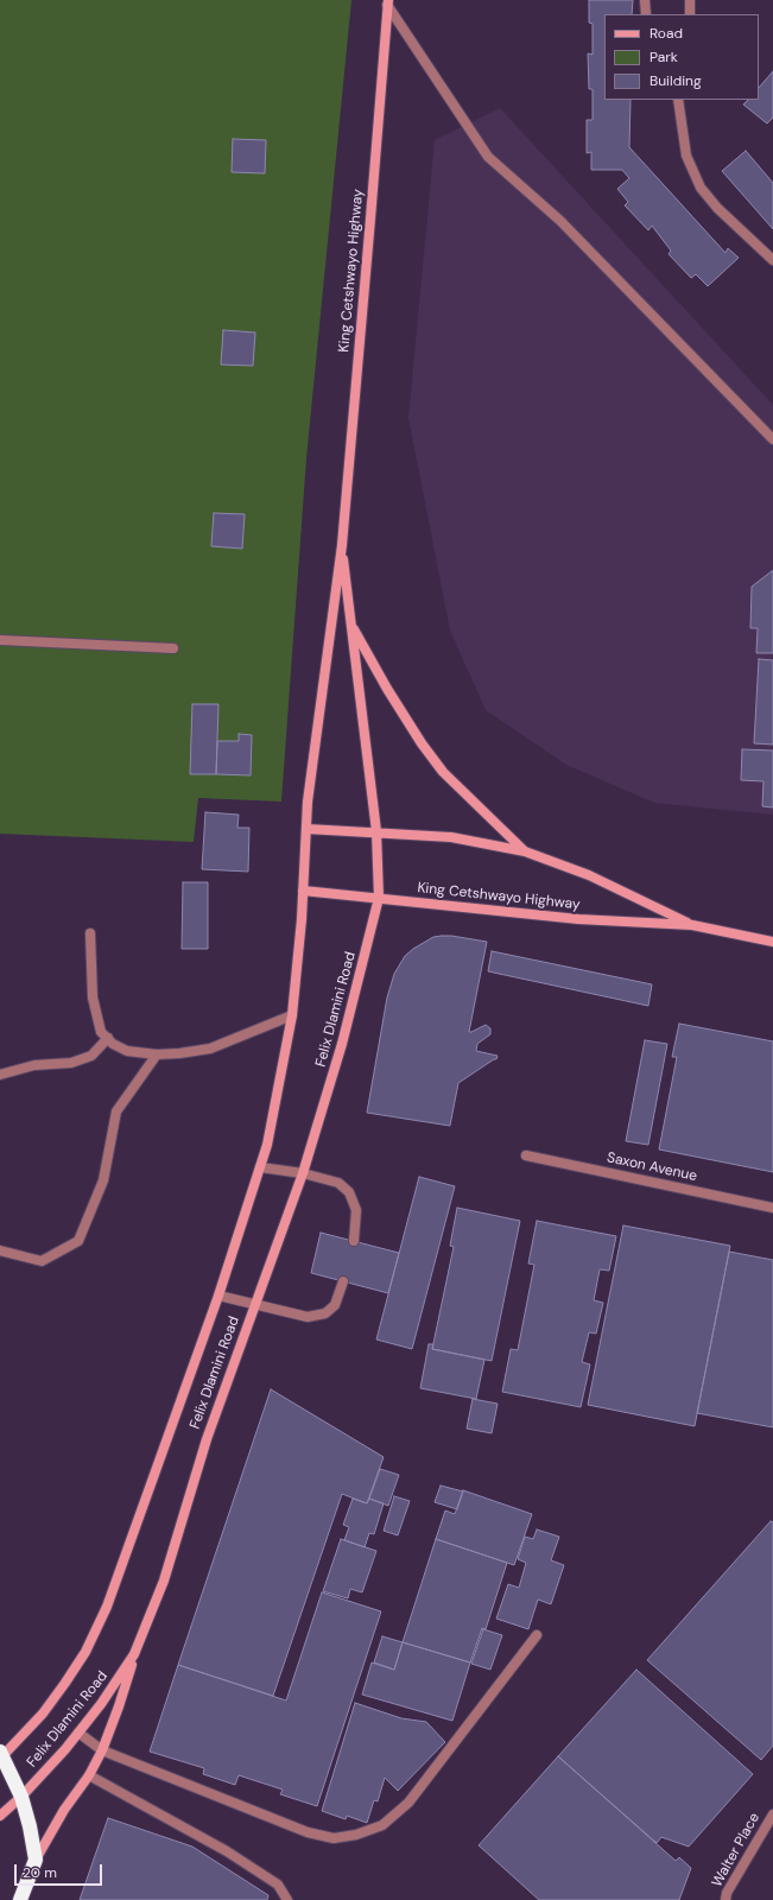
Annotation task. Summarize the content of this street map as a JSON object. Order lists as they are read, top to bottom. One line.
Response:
{"streets":{"main road":["King Cetshwayo Highway","Felix Dlamini Road"],"street":["Saxon Avenue","Walter Place"]},"crossings":[["King Cetshwayo Highway","Felix Dlamini Road"]],"legend":["Road","Park","Building"],"scale_bar":"20 m"}
